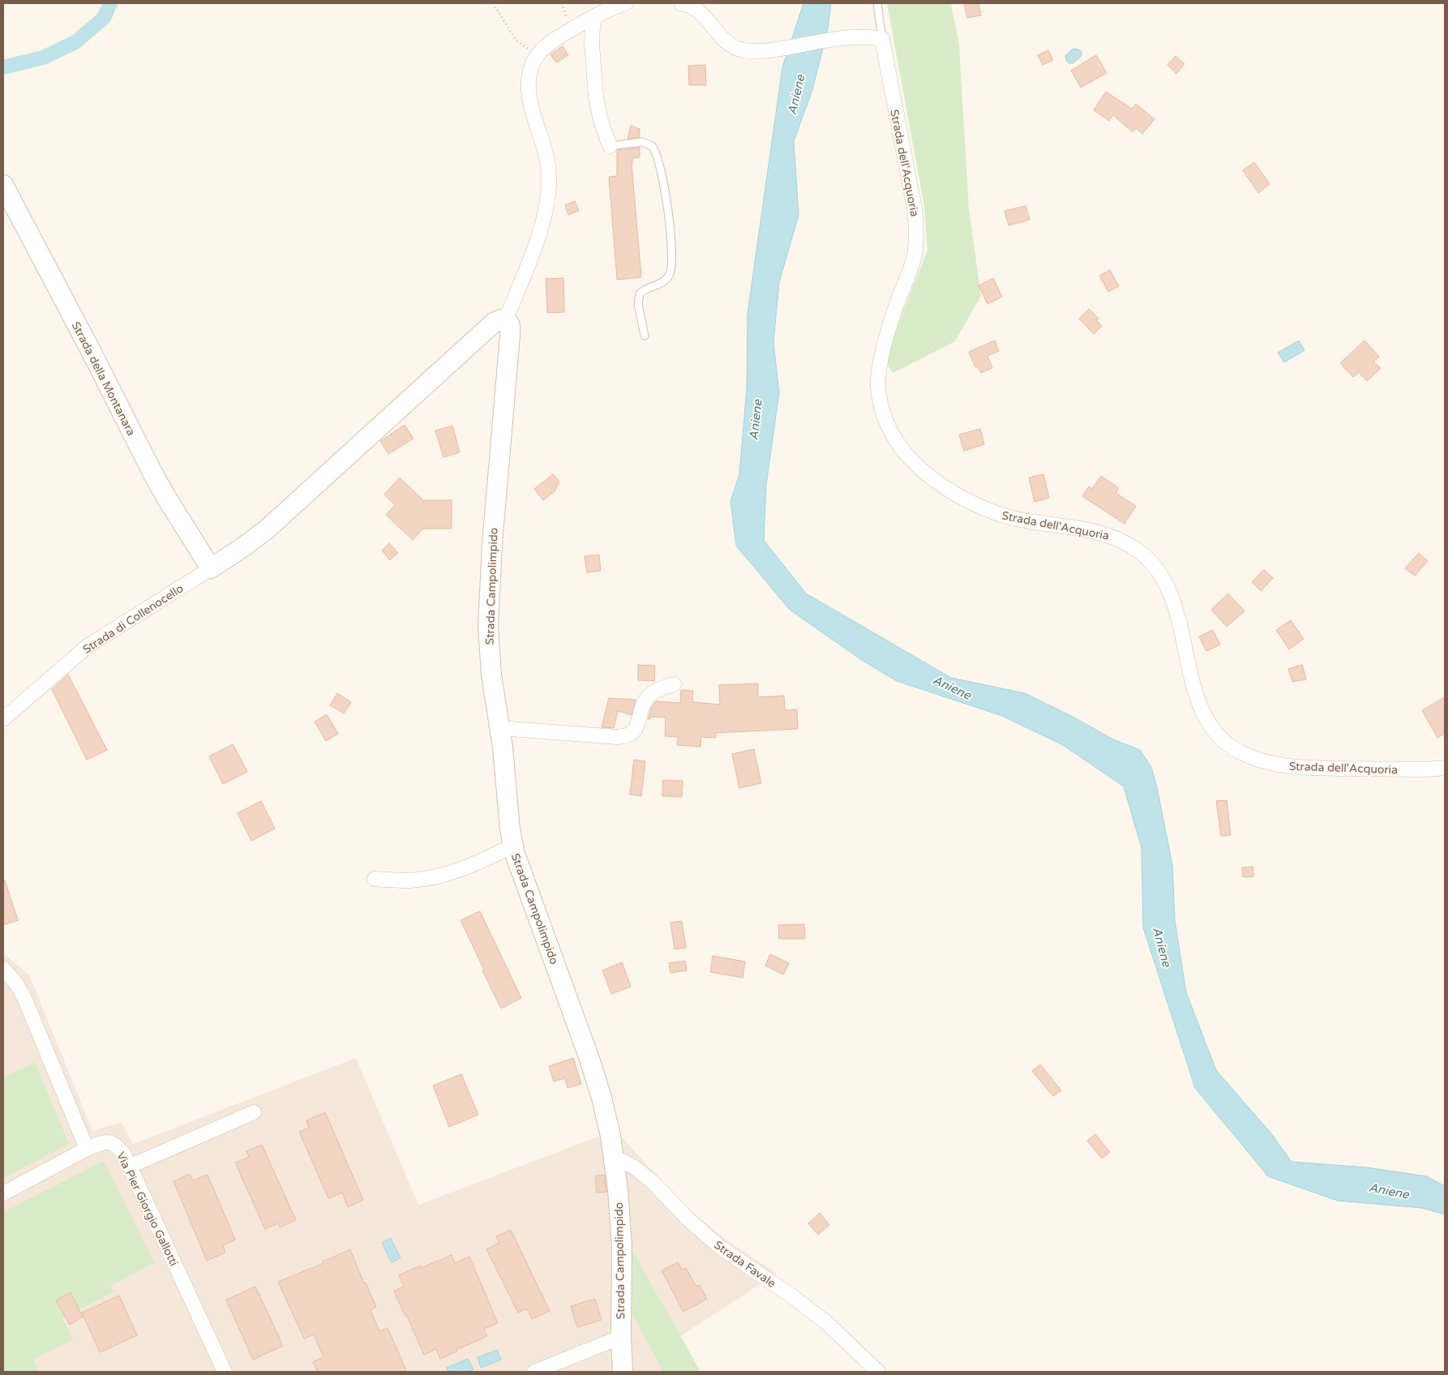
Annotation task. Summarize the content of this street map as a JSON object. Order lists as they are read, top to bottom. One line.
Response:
{"streets":{"street":["Strada dell'Acquoria","Strada della Montanara","Strada Campolimpido","Strada di Collenocello","Via Pier Giorgio Gallotti","Strada Favale"]},"crossings":[["Strada della Montanara","Strada di Collenocello"],["Strada Campolimpido","Strada Favale"]],"water":["Aniene"]}
